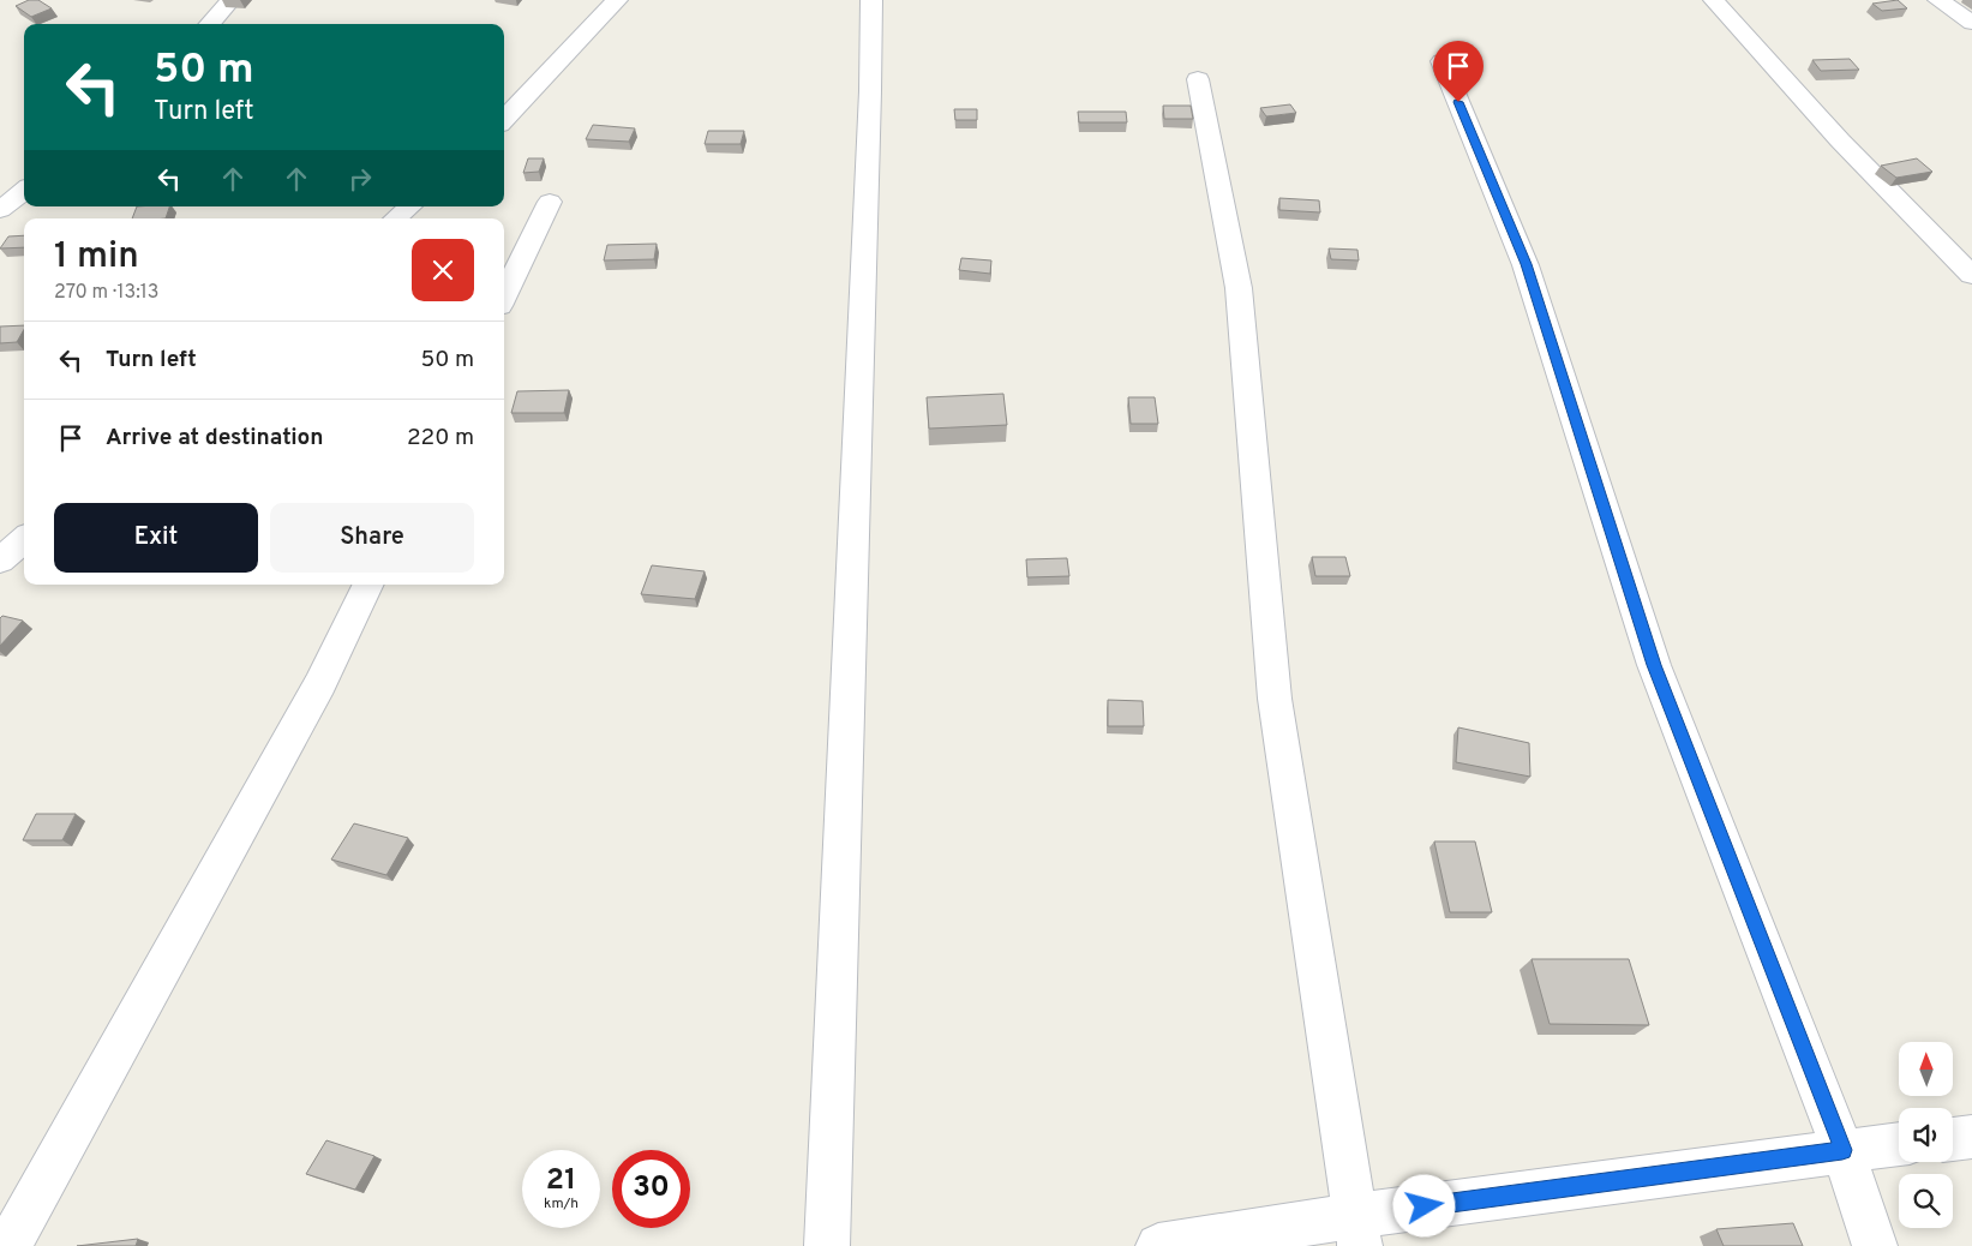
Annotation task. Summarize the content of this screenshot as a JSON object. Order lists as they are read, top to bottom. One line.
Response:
{"north":"top","page":{"turn":["50 m","Turn left"],"heading":["1 min","270 m · 13:13"],"list":[{"name":"Turn left","value":"50 m"},{"name":"Arrive at destination","value":"220 m"}],"buttons":["Exit","Share"],"speed":"21 km/h","limit":"30"}}
